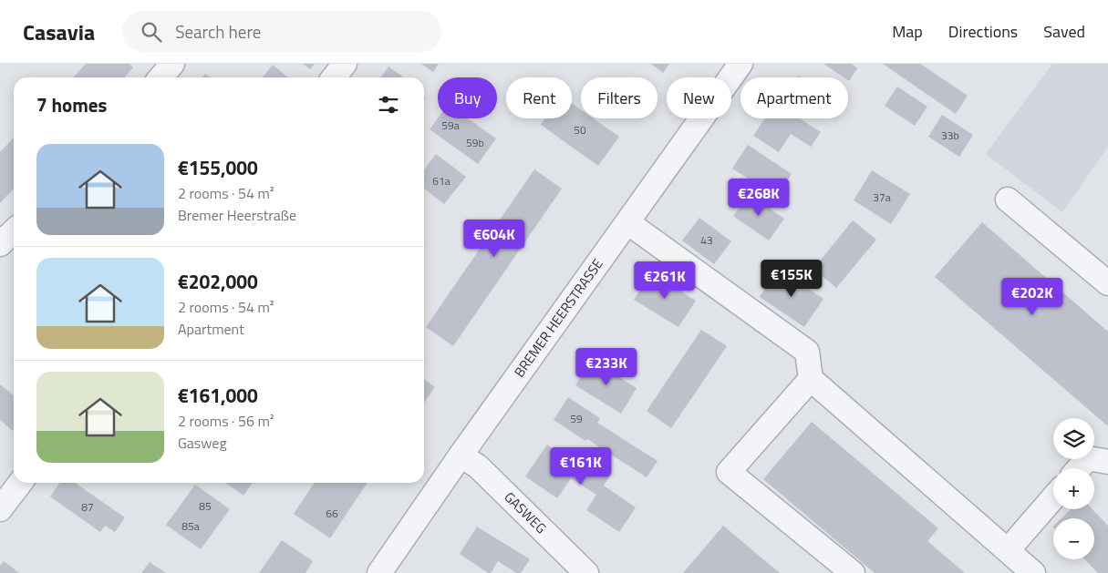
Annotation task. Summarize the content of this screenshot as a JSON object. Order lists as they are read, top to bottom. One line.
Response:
{"streets":{"street":["BREMER HEERSTRASSE","GASWEG"]},"crossings":[["BREMER HEERSTRASSE","GASWEG"]],"house_numbers":["59a","50","33b","59b","61a","37a","43","59","85","87","66","85a"],"page":{"header":"Casavia","search":"Search here","nav":["Map","Directions","Saved"],"chip":["Buy","Rent","Filters","New","Apartment"],"heading":"7 homes","list":[{"name":"€155,000","note":"2 rooms · 54 m² · Bremer Heerstraße"},{"name":"€202,000","note":"2 rooms · 54 m² · Apartment"},{"name":"€161,000","note":"2 rooms · 56 m² · Gasweg"}],"price":["€268K","€604K","€155K","€261K","€202K","€233K","€161K"],"map_buttons":["+","−"]}}
